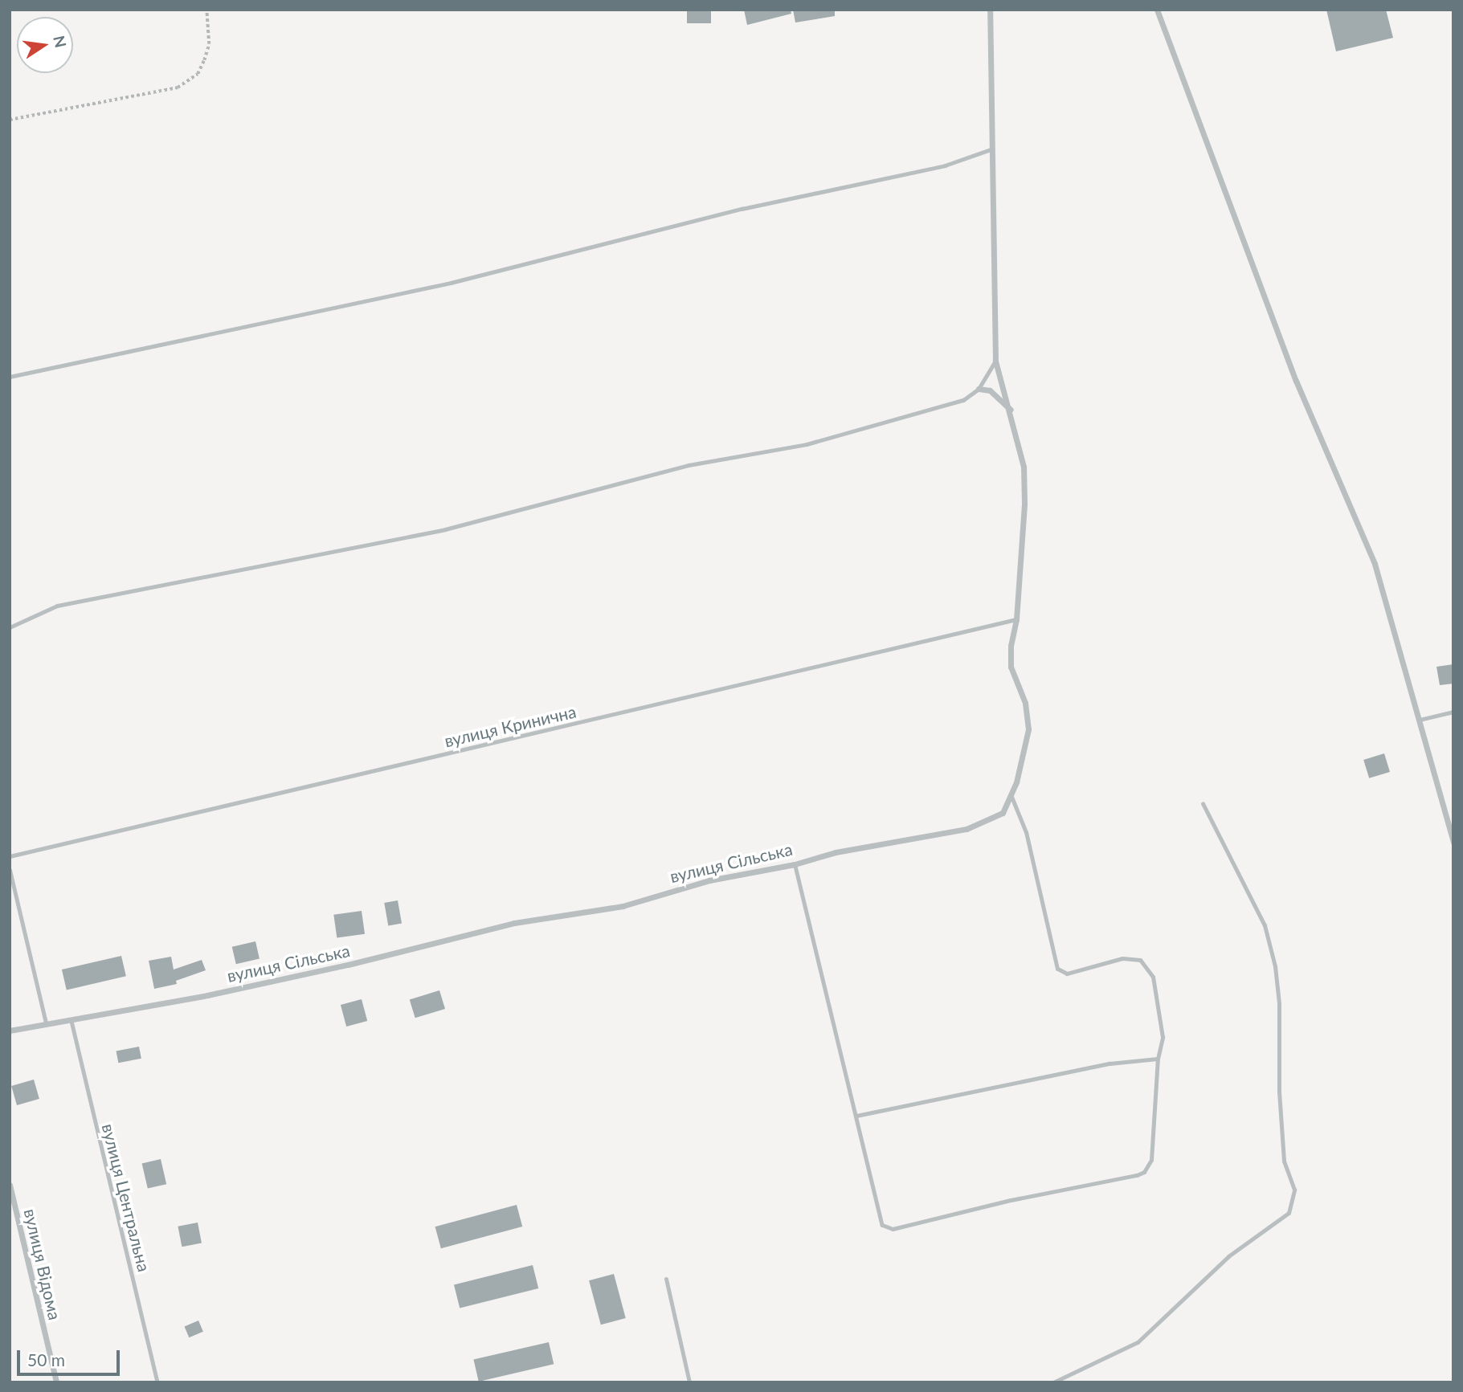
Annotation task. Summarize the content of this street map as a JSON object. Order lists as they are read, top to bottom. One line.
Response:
{"streets":{"street":["вулиця Сільська","вулиця Відома"],"lane":["вулиця Кринична","вулиця Центральна"]},"crossings":[["вулиця Кринична","вулиця Сільська"],["вулиця Сільська","вулиця Центральна"]],"scale_bar":"50 m","north":"right"}
